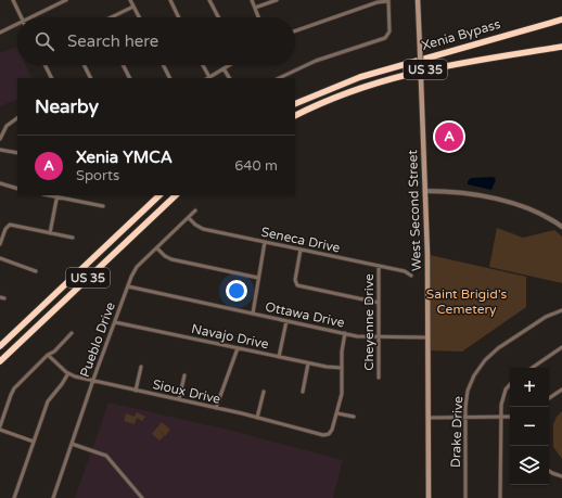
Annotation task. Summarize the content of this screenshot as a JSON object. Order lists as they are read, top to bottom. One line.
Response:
{"streets":{"highway":["Xenia Bypass","US 35"],"main road":["West Second Street"],"street":["Seneca Drive","Ottawa Drive","Cheyenne Drive","Navajo Drive","Pueblo Drive","Sioux Drive","Drake Drive"]},"crossings":[["West Second Street","Ottawa Drive"],["Seneca Drive","Cheyenne Drive"],["Seneca Drive","Pueblo Drive"],["Ottawa Drive","Cheyenne Drive"],["Ottawa Drive","Pueblo Drive"],["Navajo Drive","Pueblo Drive"],["Pueblo Drive","Sioux Drive"]],"parks":["Saint Brigid’s Cemetery"],"page":{"search":"Search here","heading":"Nearby","pins":"A","list":[{"mark":"A","name":"Xenia YMCA","note":"Sports","value":"640 m"}],"map_buttons":["+","−"]}}
